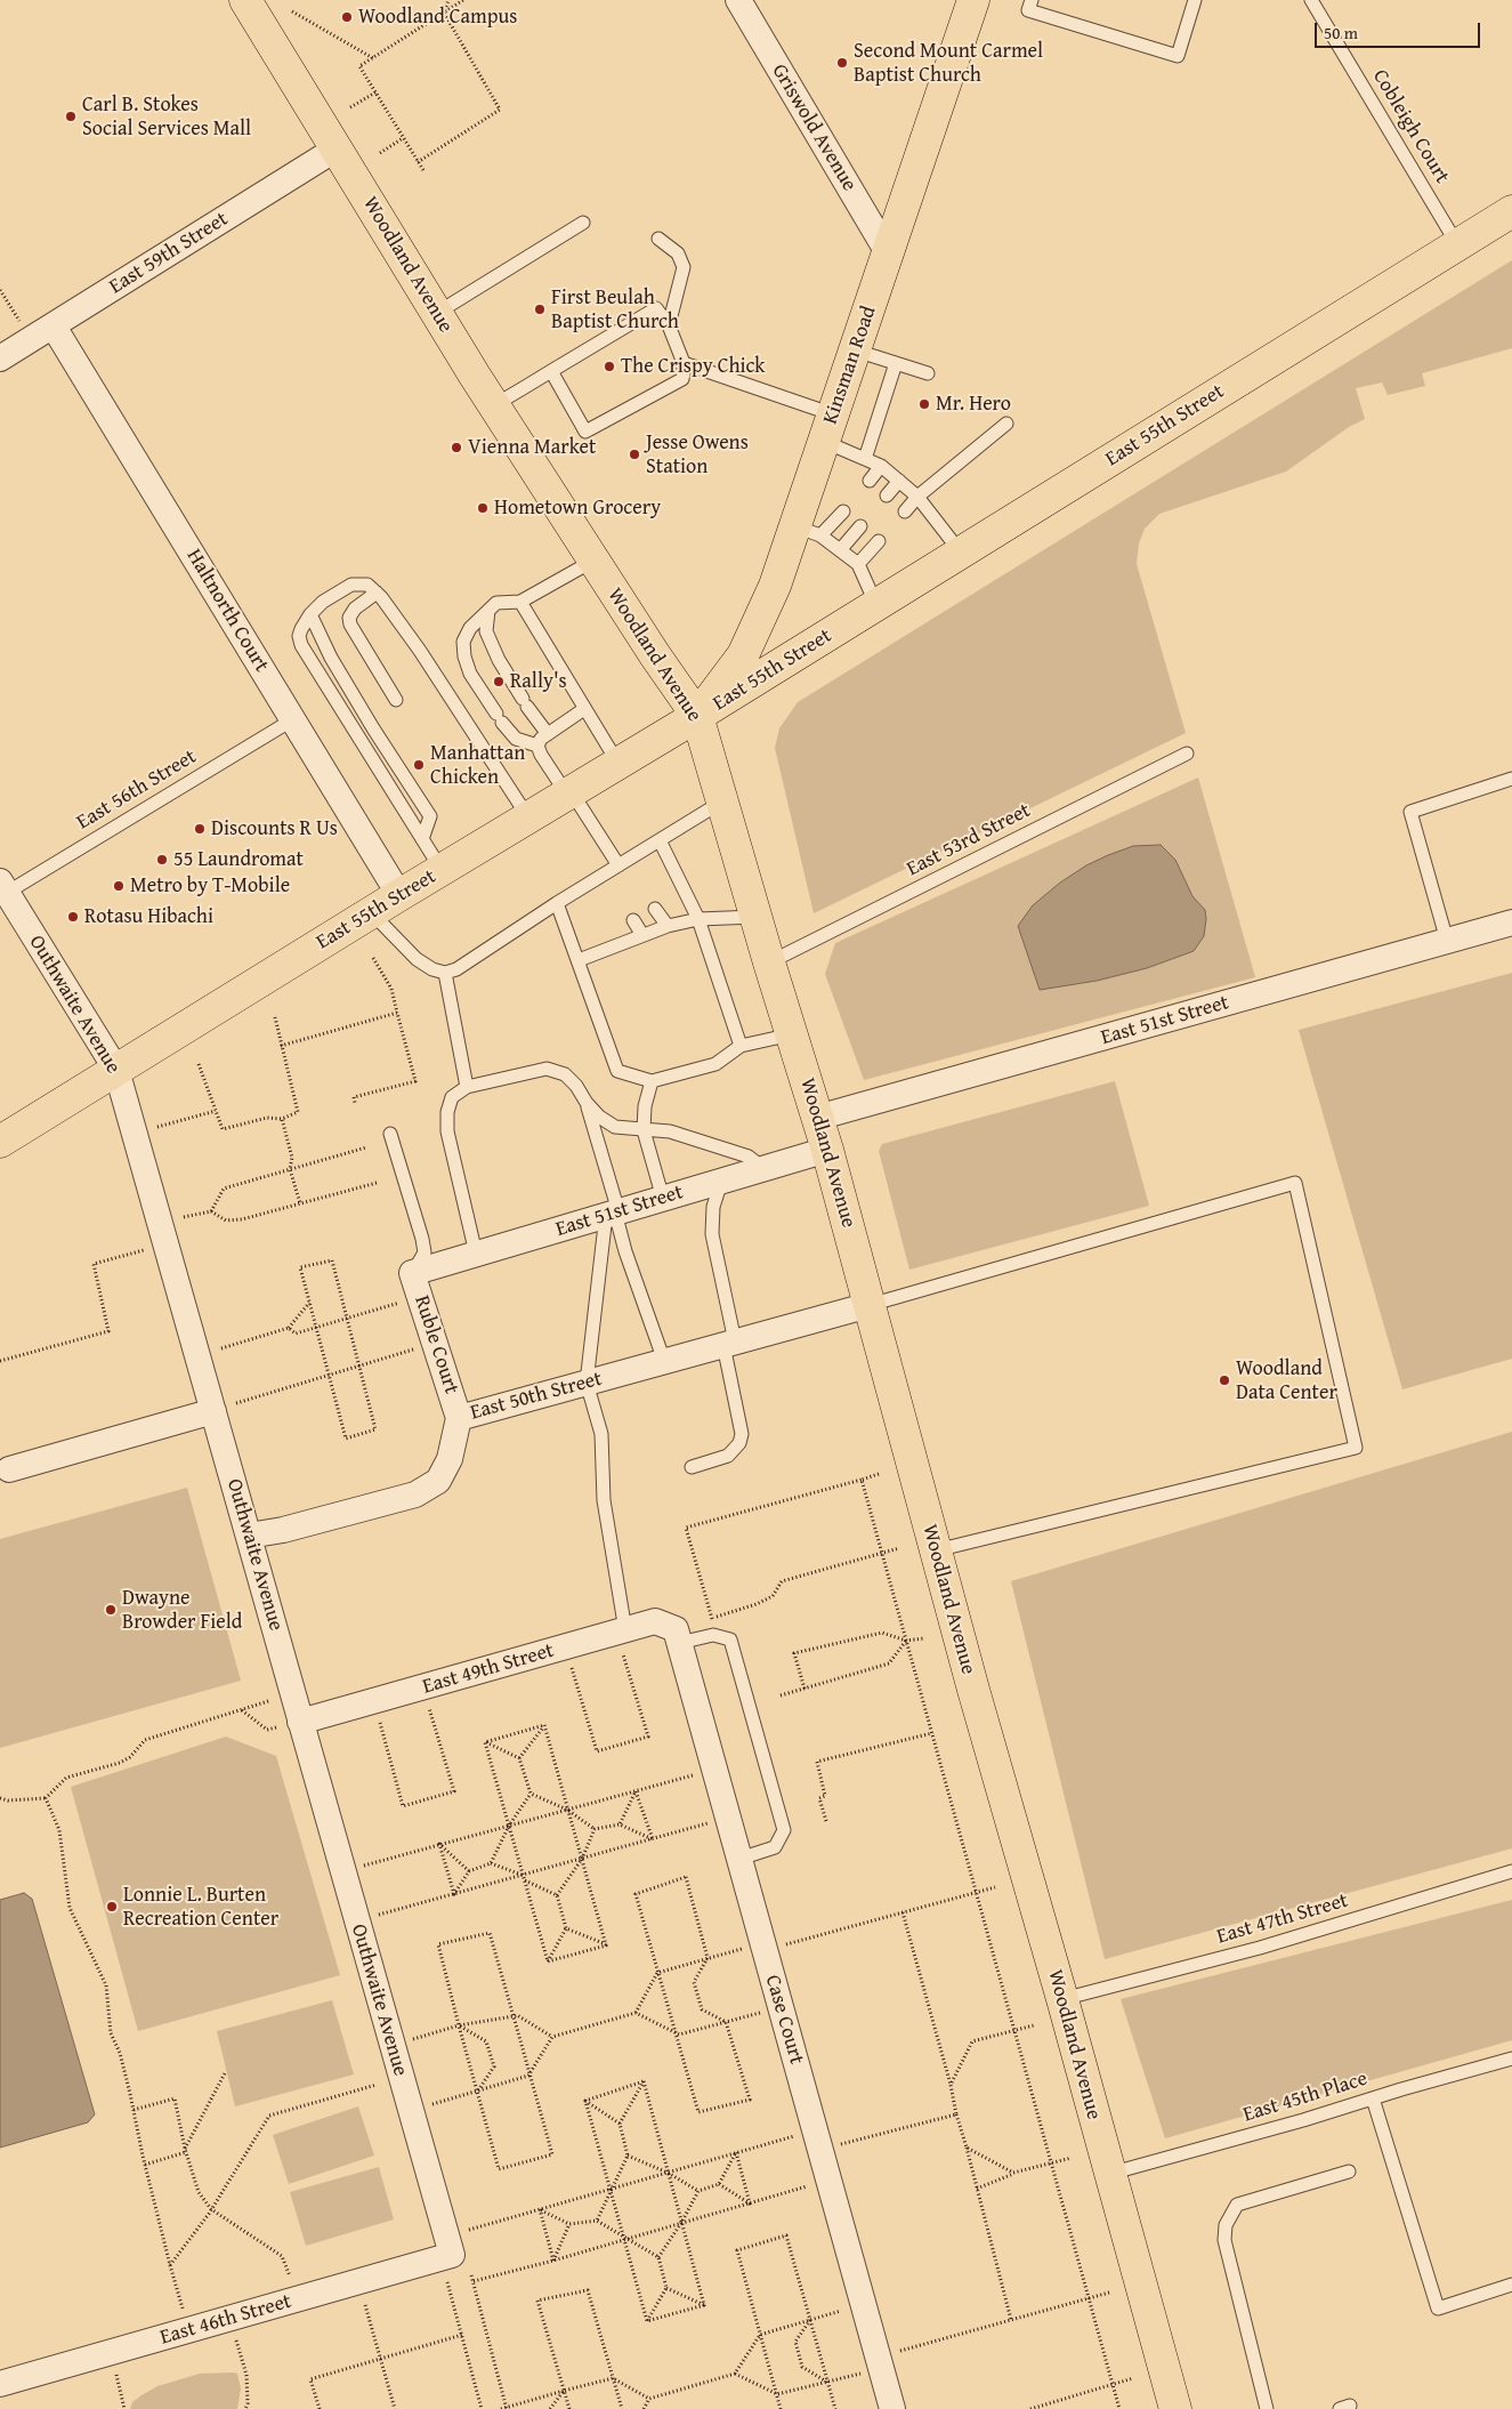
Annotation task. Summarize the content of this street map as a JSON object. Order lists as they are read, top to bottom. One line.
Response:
{"streets":{"main road":["Woodland Avenue","Kinsman Road","East 55th Street"],"street":["Griswold Avenue","East 59th Street","Haltnorth Court","Outhwaite Avenue","East 51st Street","Ruble Court","East 50th Street","East 49th Street","Case Court","East 46th Street"],"lane":["Cobleigh Court","East 56th Street","East 53rd Street","East 47th Street","East 45th Place"]},"crossings":[["Cobleigh Court","East 55th Street"],["Griswold Avenue","Kinsman Road"],["East 59th Street","Woodland Avenue"],["East 59th Street","Haltnorth Court"],["Woodland Avenue","Kinsman Road"],["Woodland Avenue","East 55th Street"],["Woodland Avenue","East 53rd Street"],["Woodland Avenue","East 51st Street"],["Woodland Avenue","East 50th Street"],["Woodland Avenue","East 47th Street"],["Woodland Avenue","East 45th Place"],["Kinsman Road","East 55th Street"],["East 55th Street","Haltnorth Court"],["East 55th Street","Outhwaite Avenue"],["Haltnorth Court","East 56th Street"],["East 56th Street","Outhwaite Avenue"],["Outhwaite Avenue","East 50th Street"],["Outhwaite Avenue","East 49th Street"],["Outhwaite Avenue","East 46th Street"],["East 51st Street","Ruble Court"],["Ruble Court","East 50th Street"],["East 49th Street","Case Court"]],"places":["Woodland Campus","Second Mount Carmel Baptist Church","Carl B. Stokes Social Services Mall","First Beulah Baptist Church","The Crispy Chick","Mr. Hero","Vienna Market","Jesse Owens Station","Hometown Grocery","Rally's","Manhattan Chicken","Discounts R Us","55 Laundromat","Metro by T-Mobile","Rotasu Hibachi","Woodland Data Center","Dwayne Browder Field","Lonnie L. Burten Recreation Center"],"scale_bar":"50 m"}
